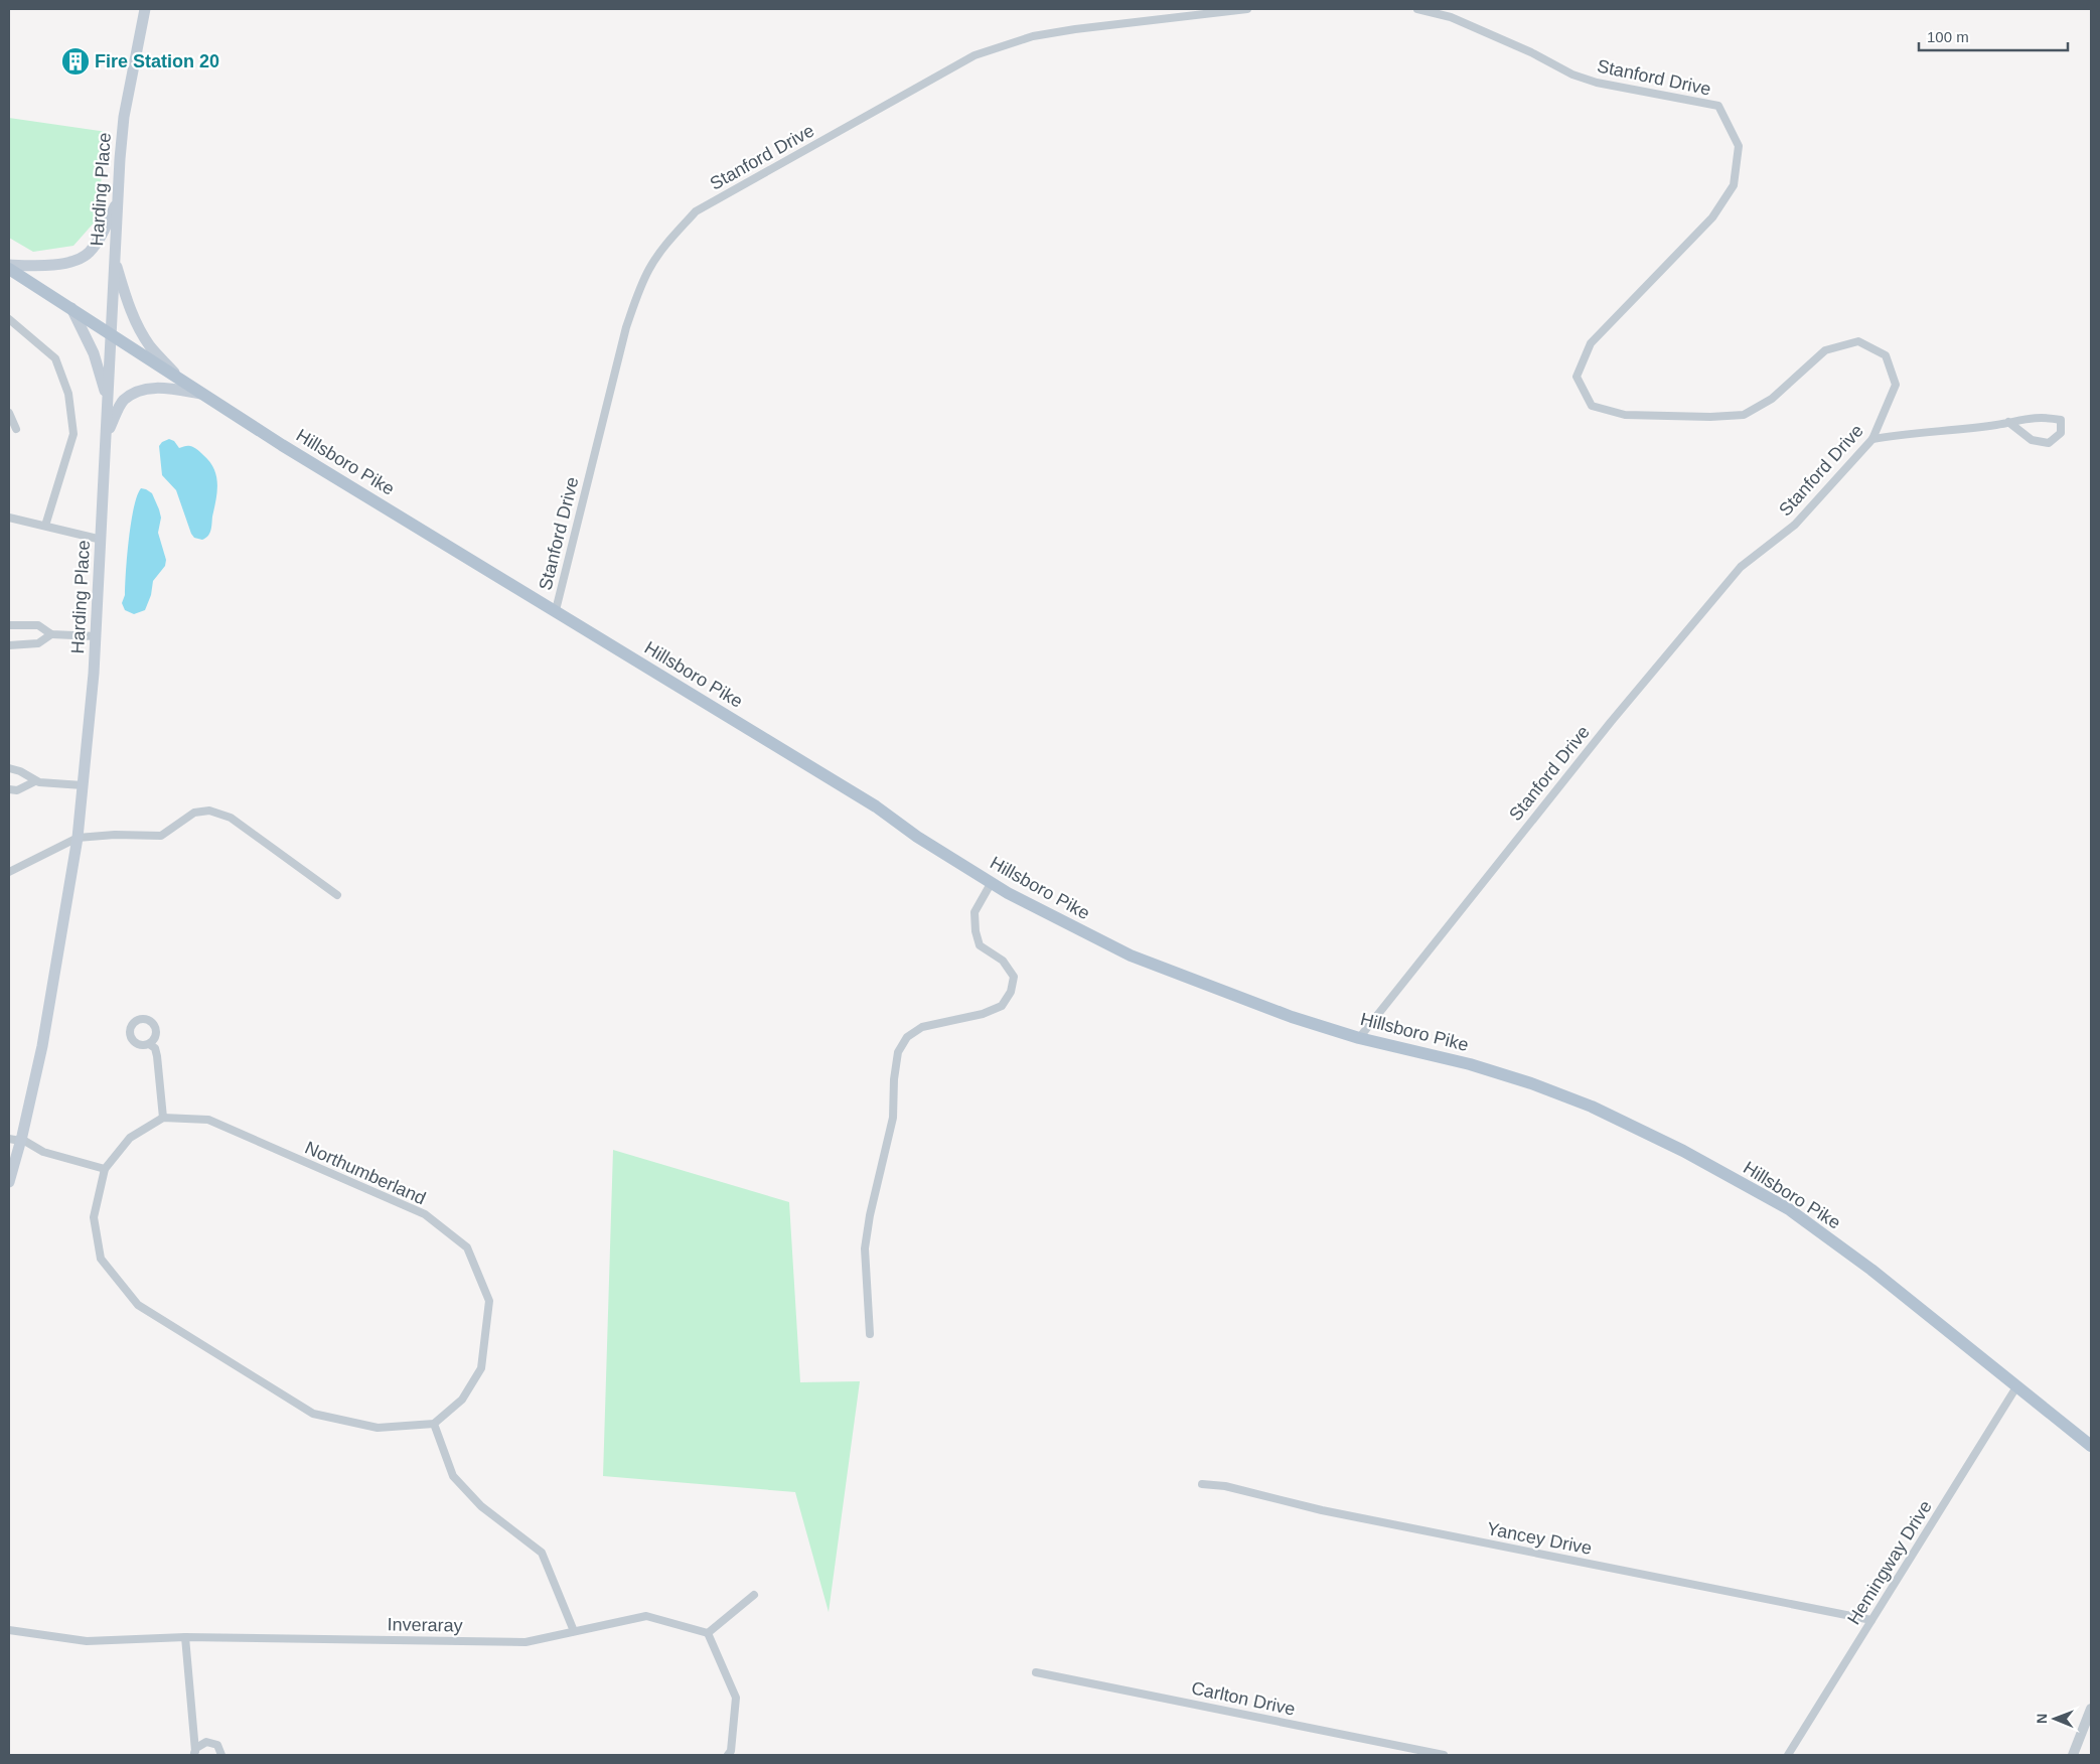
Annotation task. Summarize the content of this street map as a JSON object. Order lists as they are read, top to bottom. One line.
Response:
{"streets":{"main road":["Harding Place","Hillsboro Pike"],"street":["Stanford Drive","Northumberland","Yancey Drive","Hemingway Drive","Inveraray","Carlton Drive"]},"crossings":[["Stanford Drive","Hillsboro Pike"],["Harding Place","Hillsboro Pike"],["Hillsboro Pike","Hemingway Drive"],["Yancey Drive","Hemingway Drive"]],"places":{"building":["Fire Station 20"]},"scale_bar":"100 m","north":"left"}
